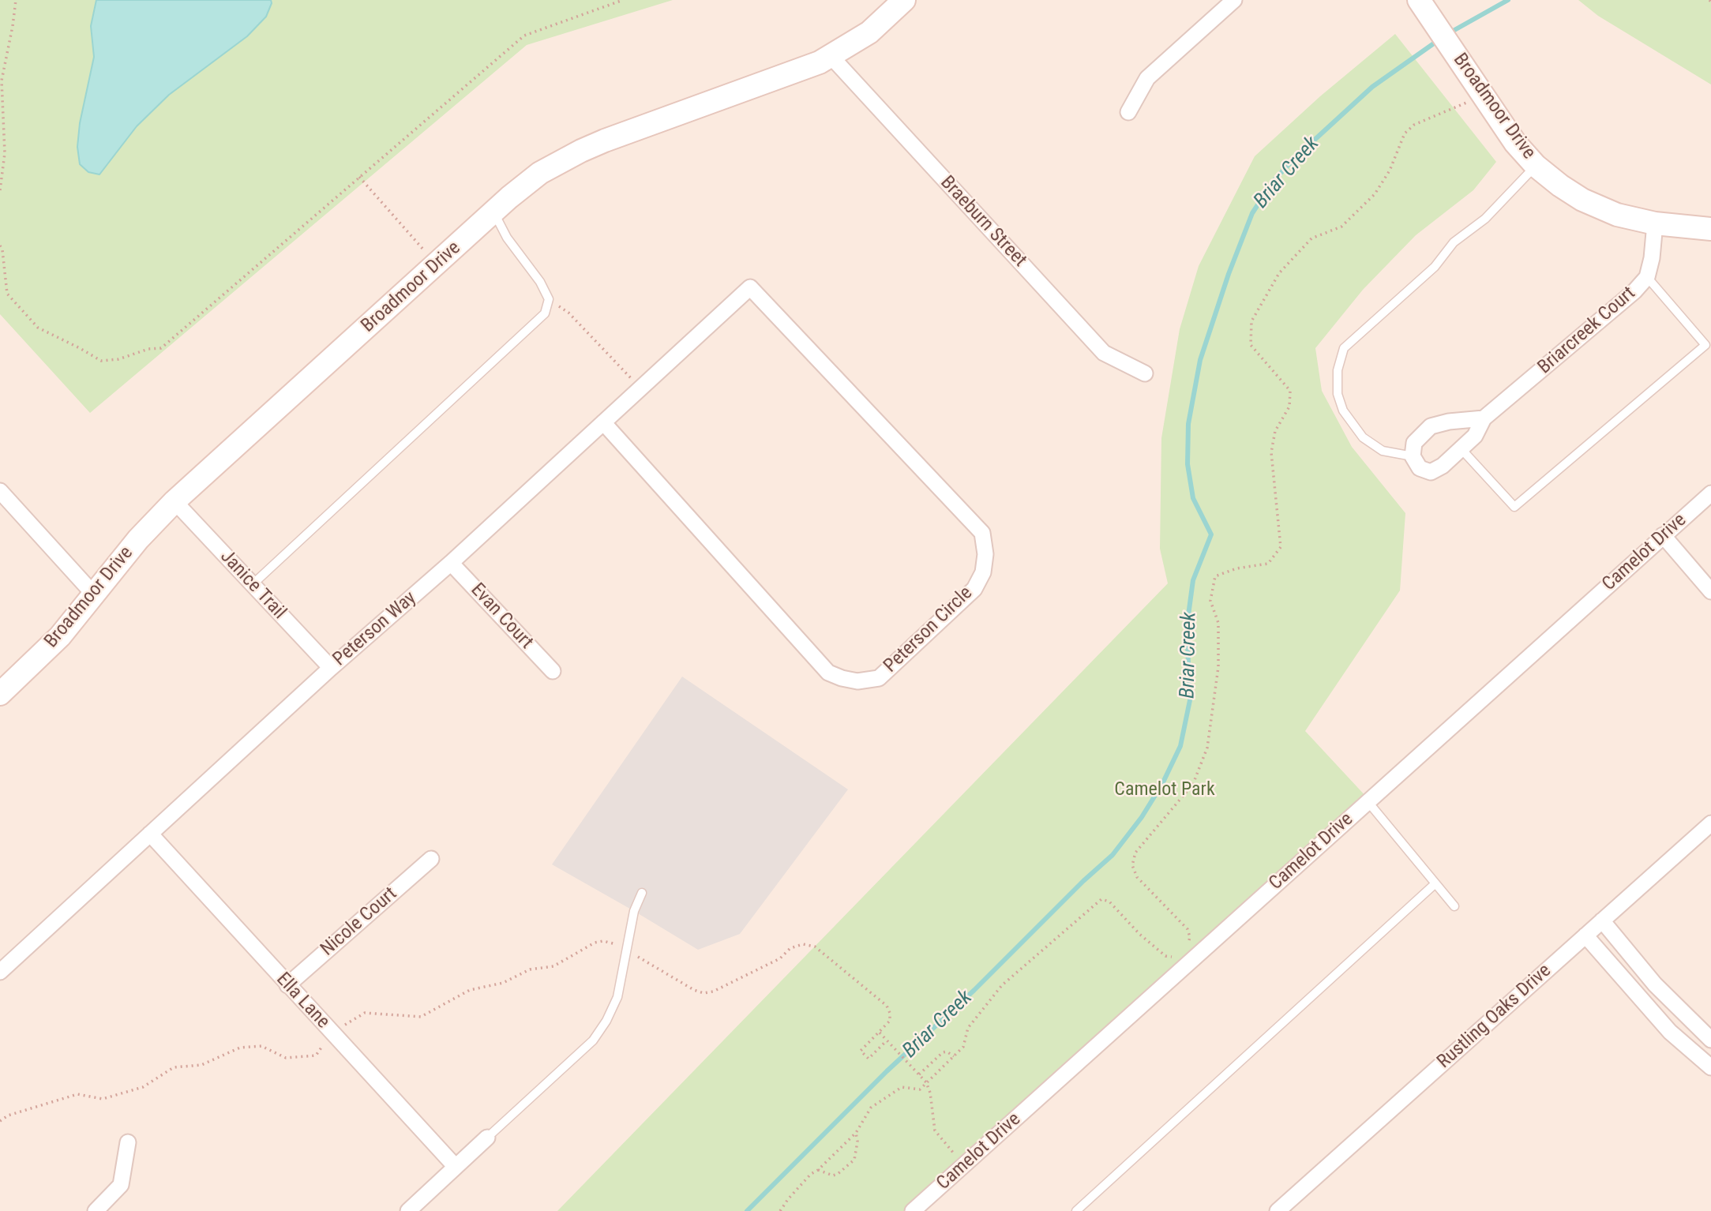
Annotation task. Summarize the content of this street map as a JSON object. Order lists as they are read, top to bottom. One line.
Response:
{"streets":{"street":["Broadmoor Drive","Braeburn Street","Briarcreek Court","Camelot Drive","Janice Trail","Evan Court","Peterson Way","Peterson Circle","Nicole Court","Ella Lane","Rustling Oaks Drive"]},"crossings":[["Broadmoor Drive","Braeburn Street"],["Broadmoor Drive","Briarcreek Court"],["Broadmoor Drive","Janice Trail"],["Janice Trail","Peterson Way"],["Evan Court","Peterson Way"],["Peterson Way","Peterson Circle"],["Peterson Way","Ella Lane"],["Nicole Court","Ella Lane"]],"water":["Briar Creek"],"parks":["Camelot Park"]}
